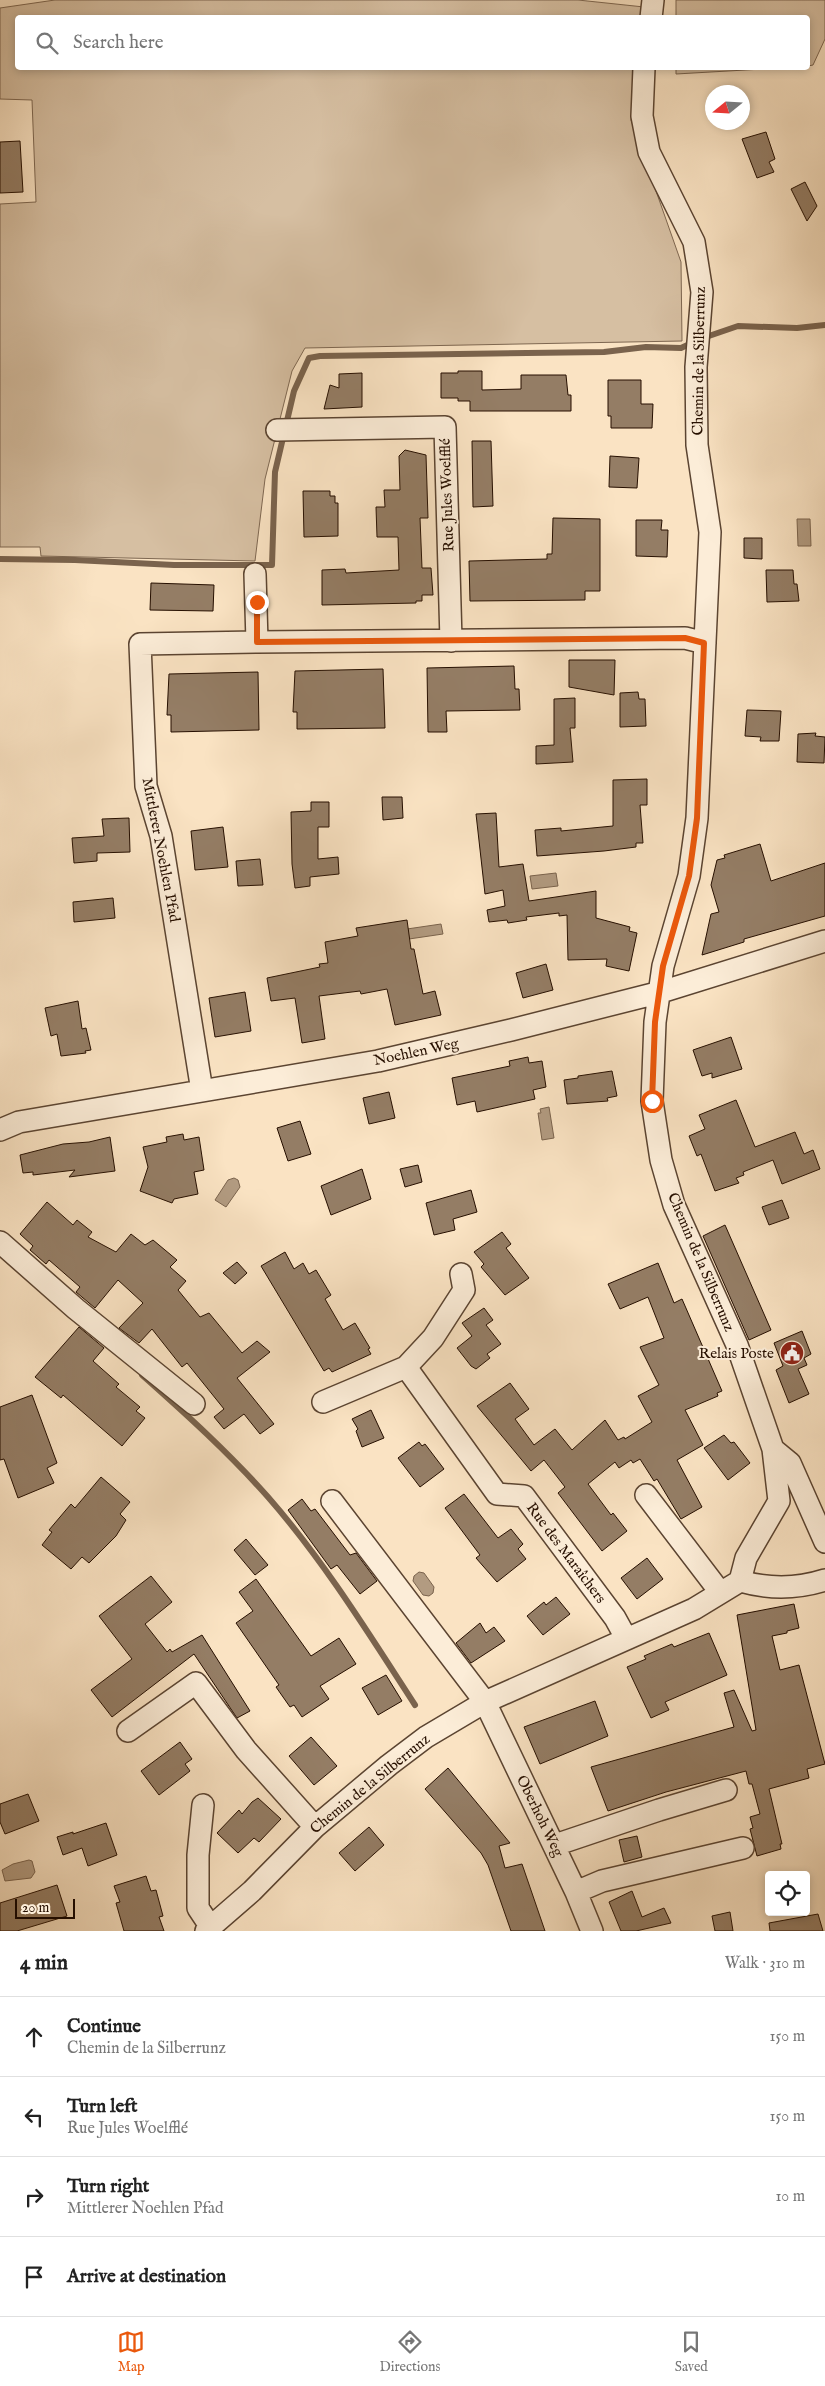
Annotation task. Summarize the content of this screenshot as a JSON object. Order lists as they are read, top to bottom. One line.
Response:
{"streets":{"street":["Chemin de la Silberrunz","Rue Jules Woelfflé","Mittlerer Noehlen Pfad","Noehlen Weg","Rue des Maraîchers","Oberhoh Weg"]},"crossings":[["Chemin de la Silberrunz","Noehlen Weg"],["Chemin de la Silberrunz","Rue des Maraîchers"],["Chemin de la Silberrunz","Oberhoh Weg"],["Mittlerer Noehlen Pfad","Noehlen Weg"]],"places":{"public building":["Relais Poste"]},"scale_bar":"20 m","north":"left","page":{"search":"Search here","scale":"20 m","heading":["4 min","Walk · 310 m"],"list":[["Continue","Chemin de la Silberrunz","150 m"],["Turn left","Rue Jules Woelfflé","150 m"],["Turn right","Mittlerer Noehlen Pfad","10 m"],"Arrive at destination"],"nav":["Map","Directions","Saved"]}}
